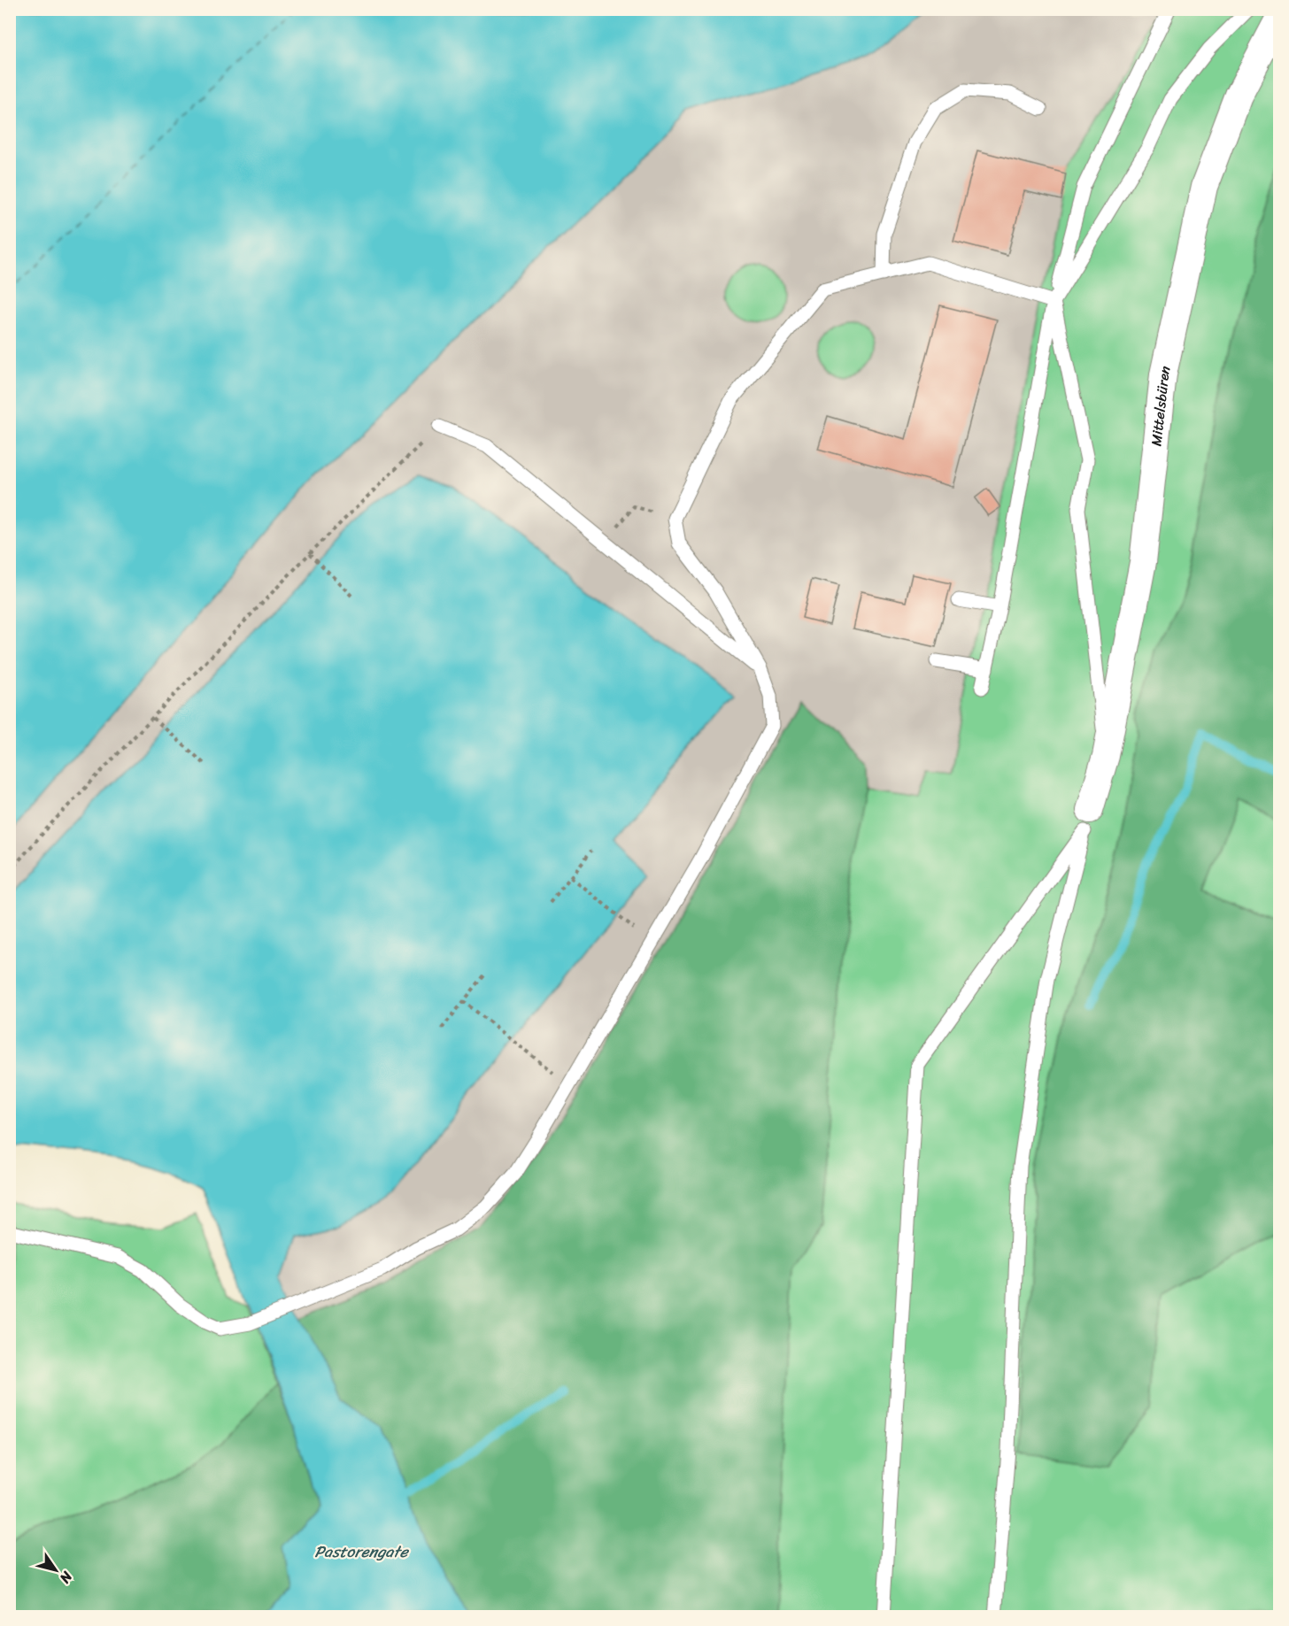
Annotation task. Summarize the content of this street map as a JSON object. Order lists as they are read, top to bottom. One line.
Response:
{"streets":{"street":["Mittelsbüren"]},"water":["Pastorengate"],"north":"bottom right"}
